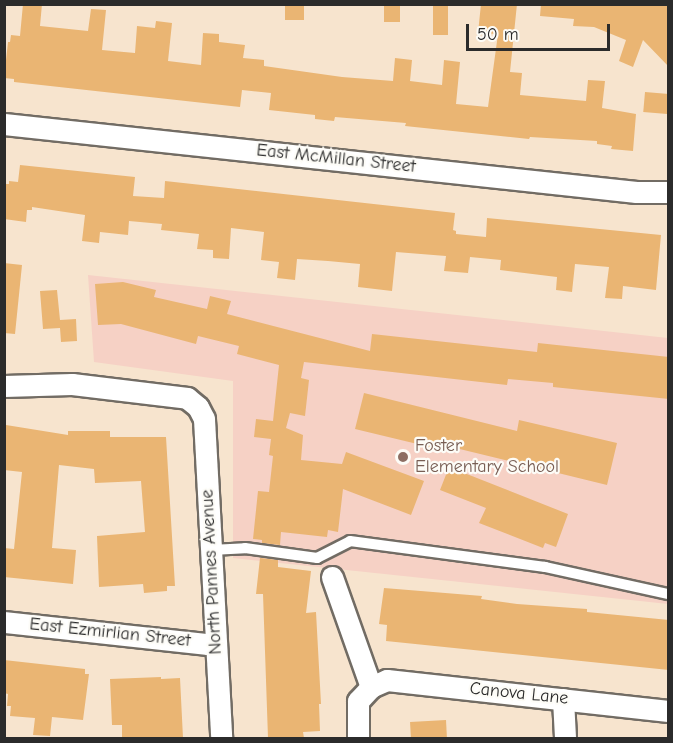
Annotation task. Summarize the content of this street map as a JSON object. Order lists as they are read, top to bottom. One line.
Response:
{"streets":{"street":["East McMillan Street","North Pannes Avenue","East Ezmirlian Street","Canova Lane"]},"crossings":[["North Pannes Avenue","East Ezmirlian Street"]],"places":["Foster Elementary School"],"scale_bar":"50 m"}
